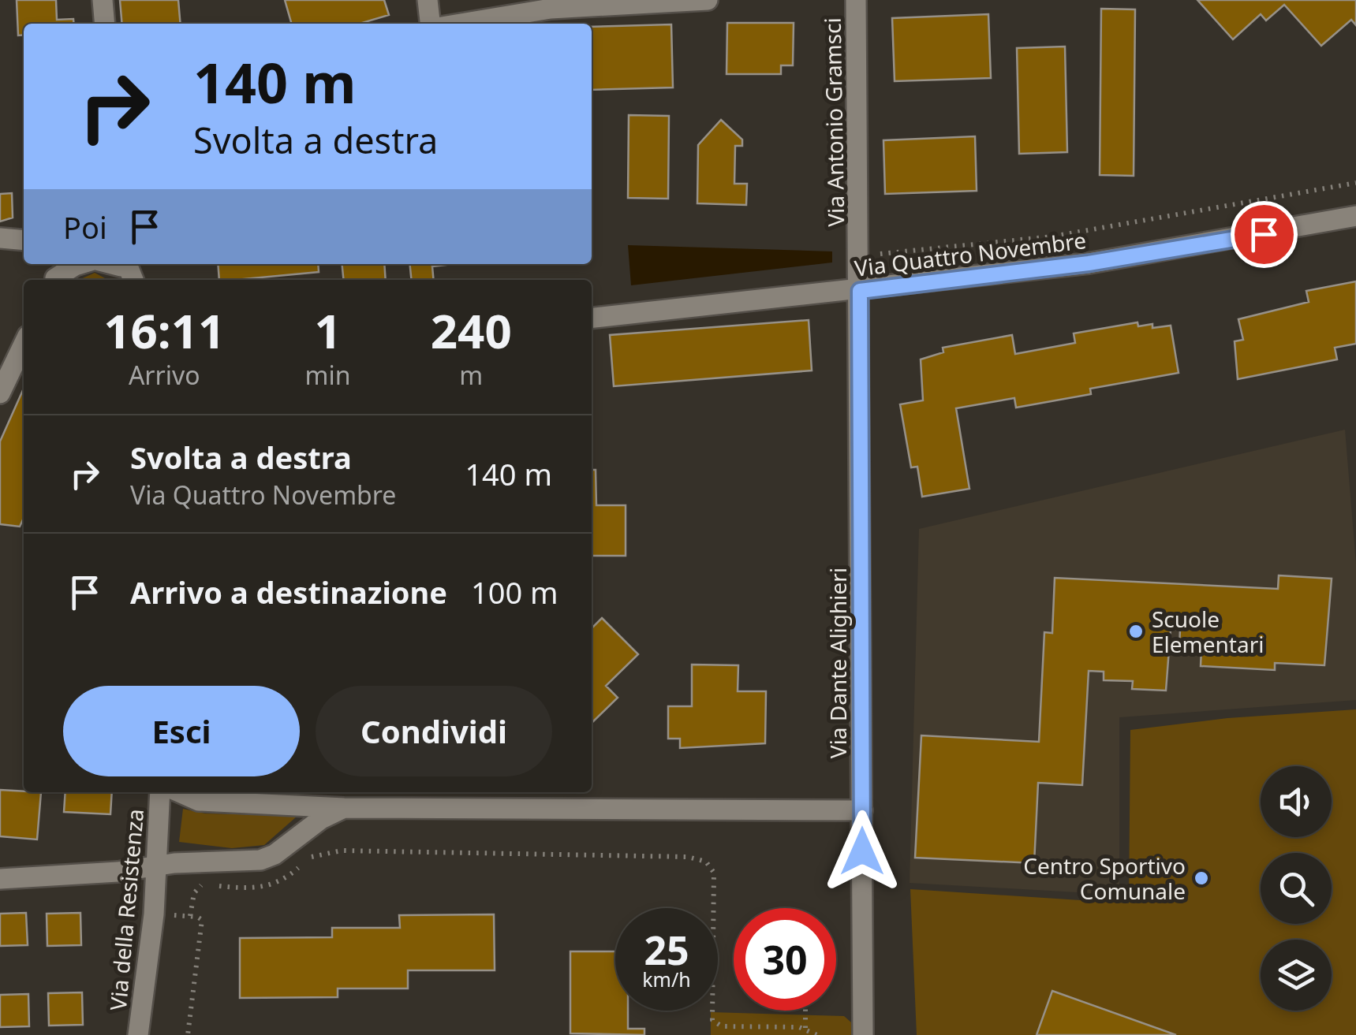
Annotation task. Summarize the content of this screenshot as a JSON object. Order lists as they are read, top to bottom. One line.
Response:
{"streets":{"street":["Via Antonio Gramsci","Via Quattro Novembre","Via Dante Alighieri","Via della Resistenza"]},"crossings":[["Via Antonio Gramsci","Via Quattro Novembre"],["Via Antonio Gramsci","Via Dante Alighieri"],["Via Quattro Novembre","Via Dante Alighieri"]],"places":["Scuole Elementari","Centro Sportivo Comunale"],"page":{"turn":["140 m","Svolta a destra"],"then":"Poi","eta":["16:11","Arrivo","1","min","240","m"],"list":[{"name":"Svolta a destra","note":"Via Quattro Novembre","value":"140 m"},{"name":"Arrivo a destinazione","value":"100 m"}],"buttons":["Esci","Condividi"],"speed":"25 km/h","limit":"30"}}
